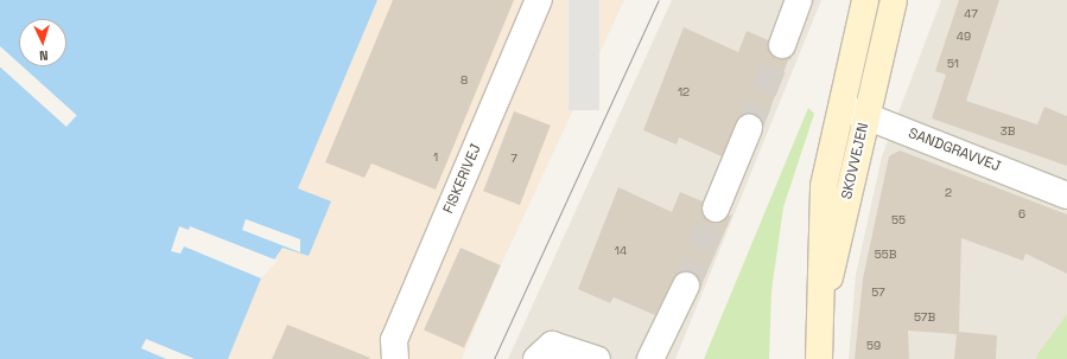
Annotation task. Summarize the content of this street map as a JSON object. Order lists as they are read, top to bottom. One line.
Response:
{"streets":{"street":["SANDGRAVVEJ","SKOVVEJEN","FISKERIVEJ"]},"crossings":[["SANDGRAVVEJ","SKOVVEJEN"]],"house_numbers":["47","49","51","8","12","3B","1","7","2","6","55","14","55B","57","57B","59"],"north":"bottom"}
